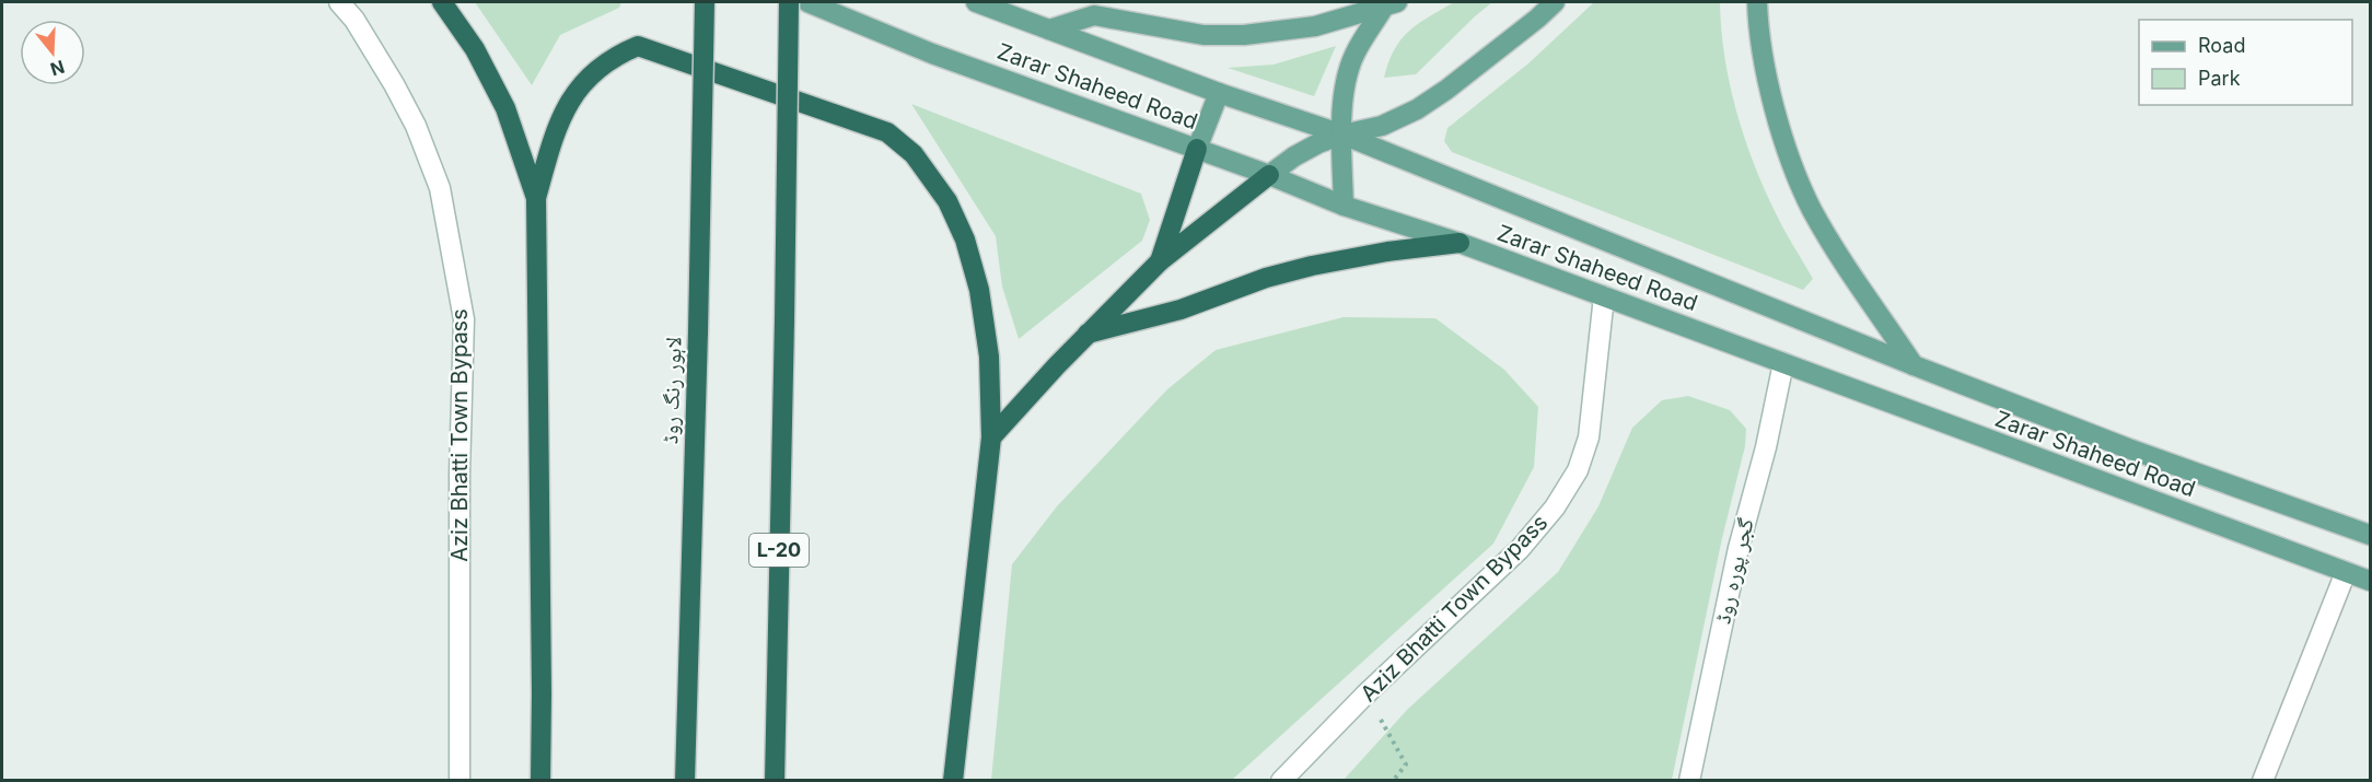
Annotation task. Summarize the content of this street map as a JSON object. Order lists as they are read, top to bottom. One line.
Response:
{"streets":{"highway":["لاہور رنگ روڈ","L-20"],"main road":["Zarar Shaheed Road"],"street":["Aziz Bhatti Town Bypass","گجر پورہ روڈ"]},"crossings":[["Zarar Shaheed Road","Aziz Bhatti Town Bypass"],["Zarar Shaheed Road","گجر پورہ روڈ"]],"legend":["Road","Park"],"north":"bottom"}
